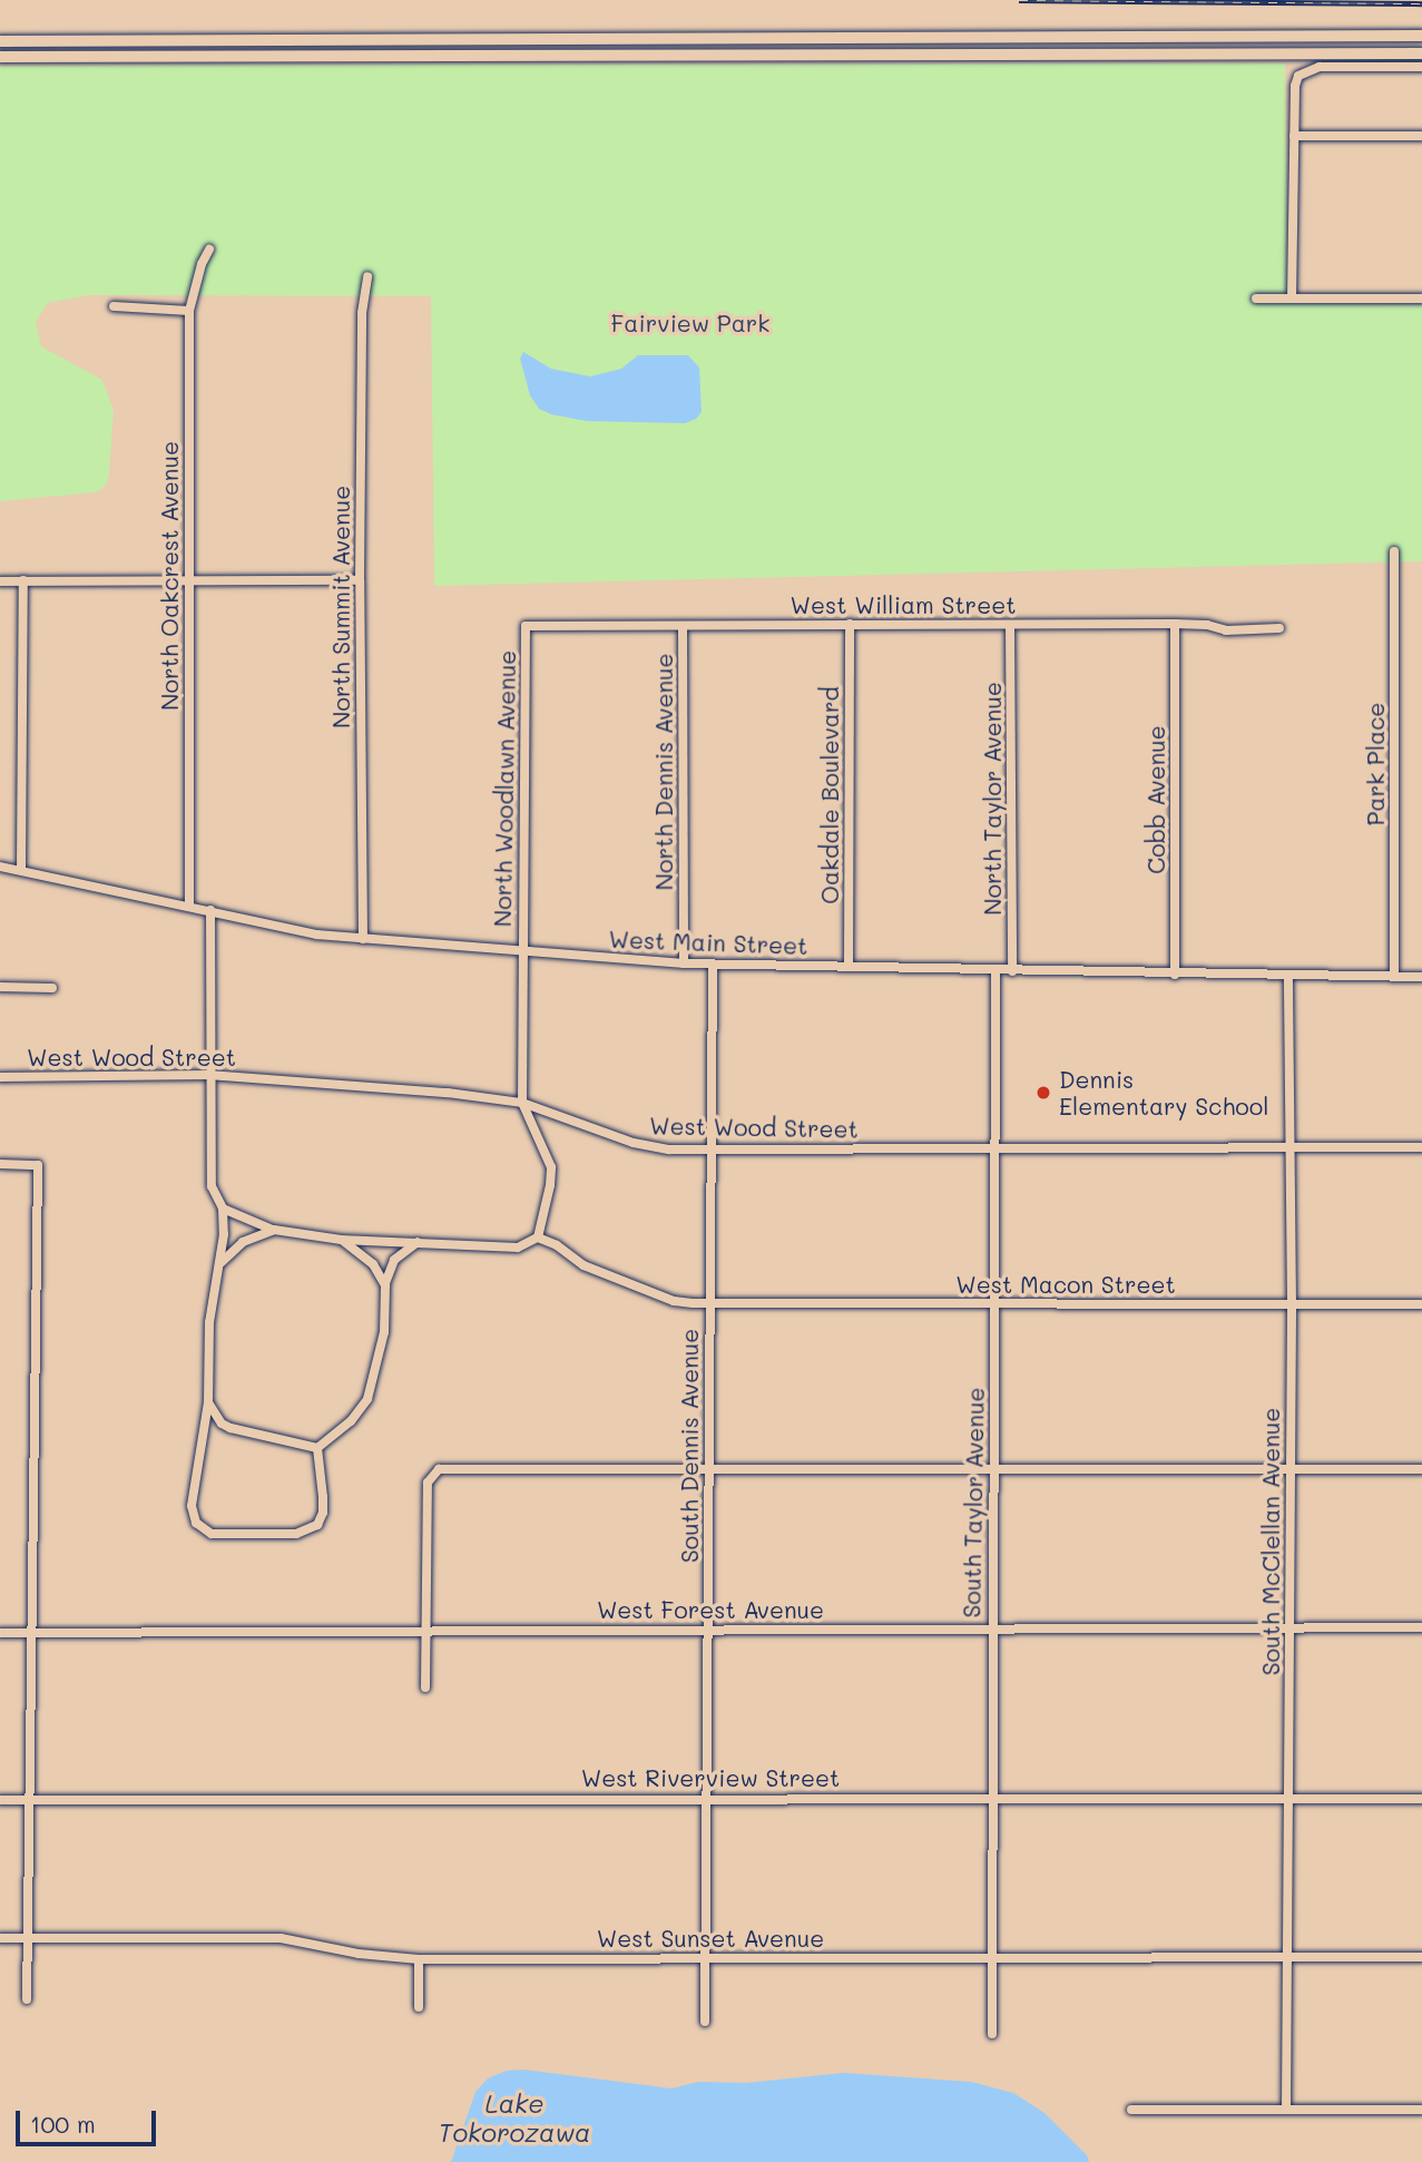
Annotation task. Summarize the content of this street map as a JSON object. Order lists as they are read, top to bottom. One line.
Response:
{"streets":{"street":["North Oakcrest Avenue","West William Street","North Summit Avenue","Park Place","North Dennis Avenue","North Woodlawn Avenue","Oakdale Boulevard","North Taylor Avenue","Cobb Avenue","West Main Street","West Wood Street","West Macon Street","South Dennis Avenue","South Taylor Avenue","South McClellan Avenue","West Forest Avenue","West Riverview Street","West Sunset Avenue"]},"crossings":[["North Oakcrest Avenue","West Main Street"],["West William Street","North Dennis Avenue"],["West William Street","North Woodlawn Avenue"],["West William Street","Oakdale Boulevard"],["West William Street","North Taylor Avenue"],["West William Street","Cobb Avenue"],["North Summit Avenue","West Main Street"],["Park Place","West Main Street"],["North Dennis Avenue","West Main Street"],["North Woodlawn Avenue","West Main Street"],["North Woodlawn Avenue","West Wood Street"],["Oakdale Boulevard","West Main Street"],["North Taylor Avenue","West Main Street"],["Cobb Avenue","West Main Street"],["West Main Street","South Dennis Avenue"],["West Main Street","South Taylor Avenue"],["West Main Street","South McClellan Avenue"],["West Wood Street","South Dennis Avenue"],["West Wood Street","South Taylor Avenue"],["West Wood Street","South McClellan Avenue"],["West Macon Street","South Dennis Avenue"],["West Macon Street","South Taylor Avenue"],["West Macon Street","South McClellan Avenue"],["South Dennis Avenue","West Forest Avenue"],["South Dennis Avenue","West Riverview Street"],["South Dennis Avenue","West Sunset Avenue"],["South Taylor Avenue","West Forest Avenue"],["South Taylor Avenue","West Riverview Street"],["South Taylor Avenue","West Sunset Avenue"],["South McClellan Avenue","West Forest Avenue"],["South McClellan Avenue","West Riverview Street"],["South McClellan Avenue","West Sunset Avenue"]],"water":["Lake Tokorozawa"],"parks":["Fairview Park"],"places":["Dennis Elementary School"],"scale_bar":"100 m"}
